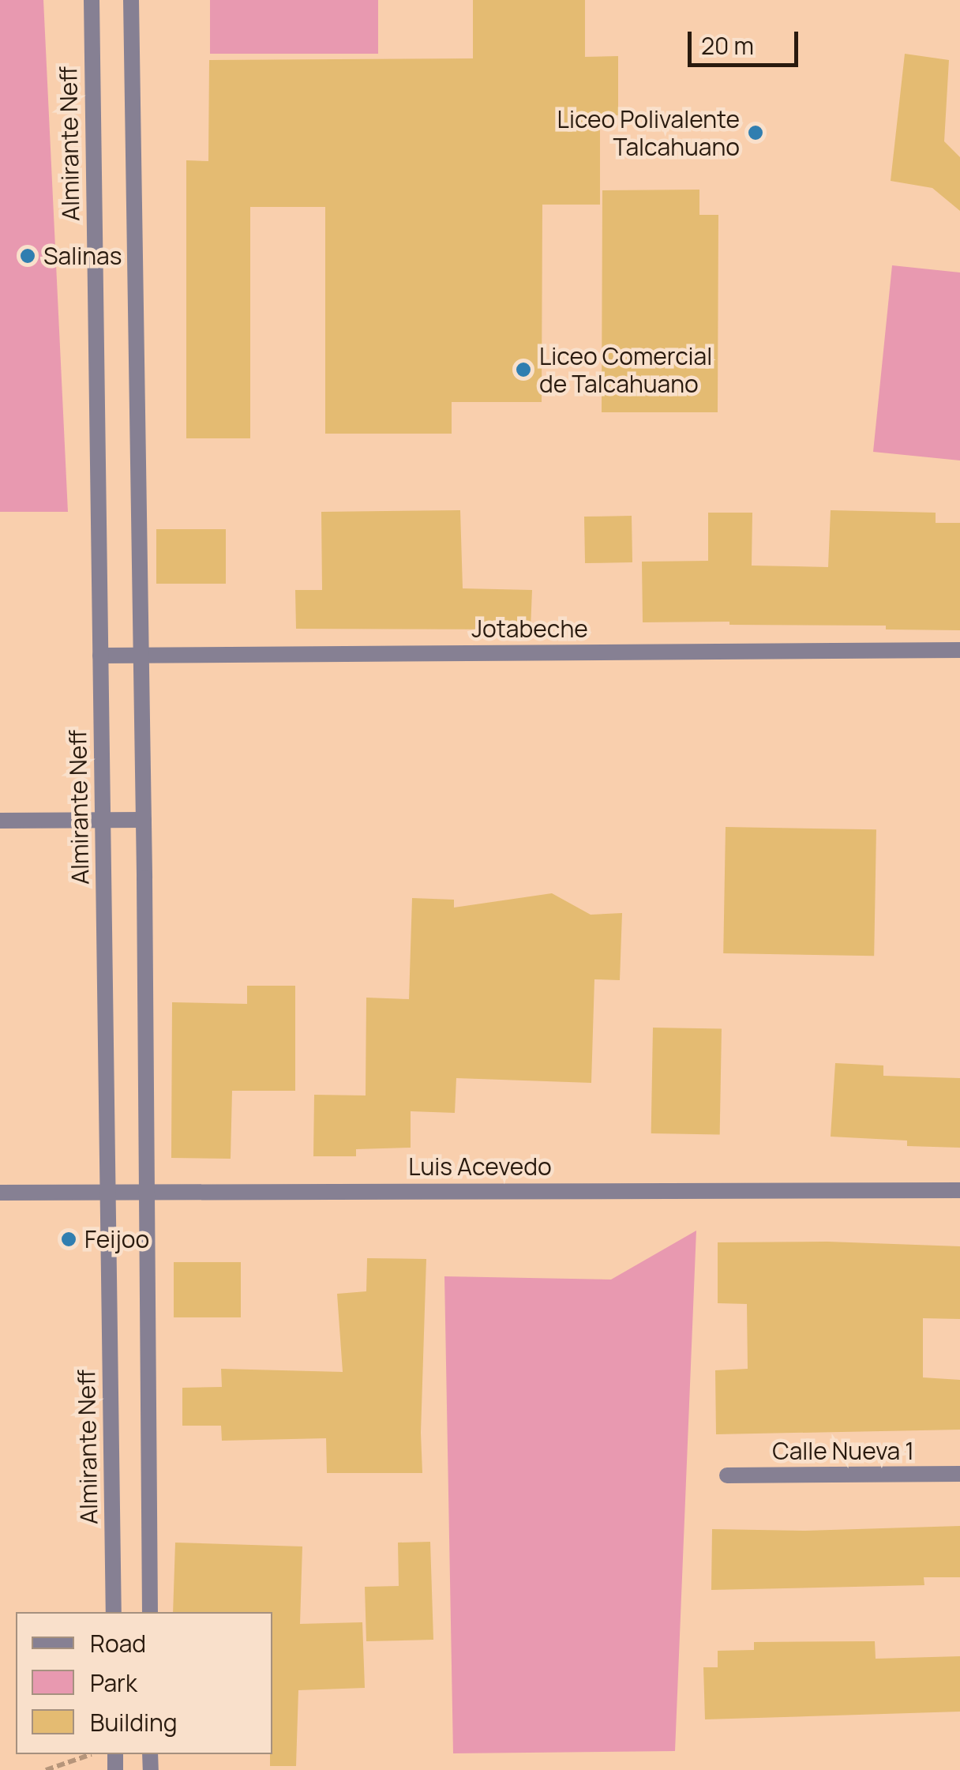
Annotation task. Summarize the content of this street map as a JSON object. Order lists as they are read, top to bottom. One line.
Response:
{"streets":{"street":["Almirante Neff","Jotabeche","Luis Acevedo","Calle Nueva 1"]},"crossings":[["Almirante Neff","Jotabeche"],["Almirante Neff","Luis Acevedo"]],"places":["Liceo Polivalente Talcahuano","Salinas","Liceo Comercial de Talcahuano","Feijoo"],"legend":["Road","Park","Building"],"scale_bar":"20 m"}
